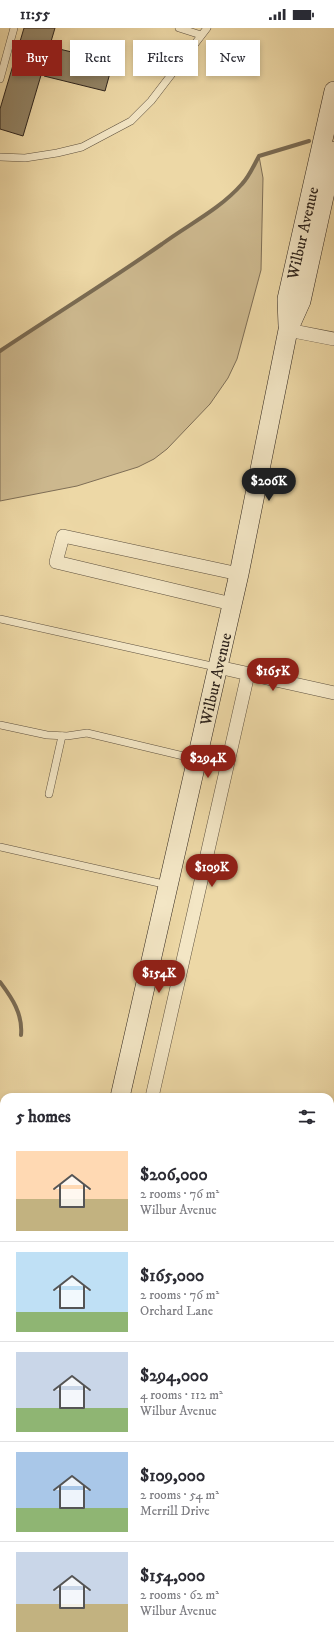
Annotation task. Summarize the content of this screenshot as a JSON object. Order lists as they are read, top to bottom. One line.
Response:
{"streets":{"main road":["Wilbur Avenue"]},"page":{"status":"11:55","chip":["Buy","Rent","Filters","New"],"price":["$206K","$165K","$294K","$109K","$154K"],"heading":"5 homes","list":[{"name":"$206,000","note":"2 rooms · 76 m² · Wilbur Avenue"},{"name":"$165,000","note":"2 rooms · 76 m² · Orchard Lane"},{"name":"$294,000","note":"4 rooms · 112 m² · Wilbur Avenue"},{"name":"$109,000","note":"2 rooms · 54 m² · Merrill Drive"},{"name":"$154,000","note":"2 rooms · 62 m² · Wilbur Avenue"}]}}
